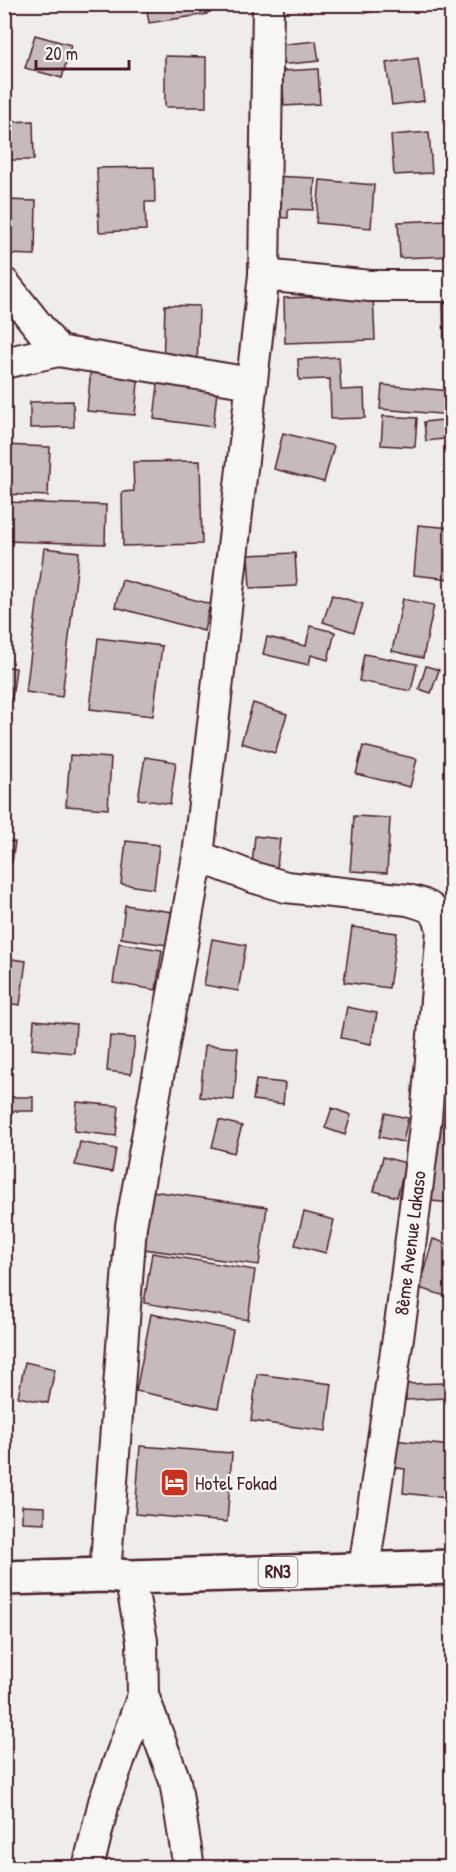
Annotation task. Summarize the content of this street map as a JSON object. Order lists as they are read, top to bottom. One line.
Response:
{"streets":{"highway":["RN3"],"street":["8ème Avenue Lakaso"]},"crossings":[["8ème Avenue Lakaso","RN3"]],"places":{"hotel":["Hotel Fokad"]},"scale_bar":"20 m"}
